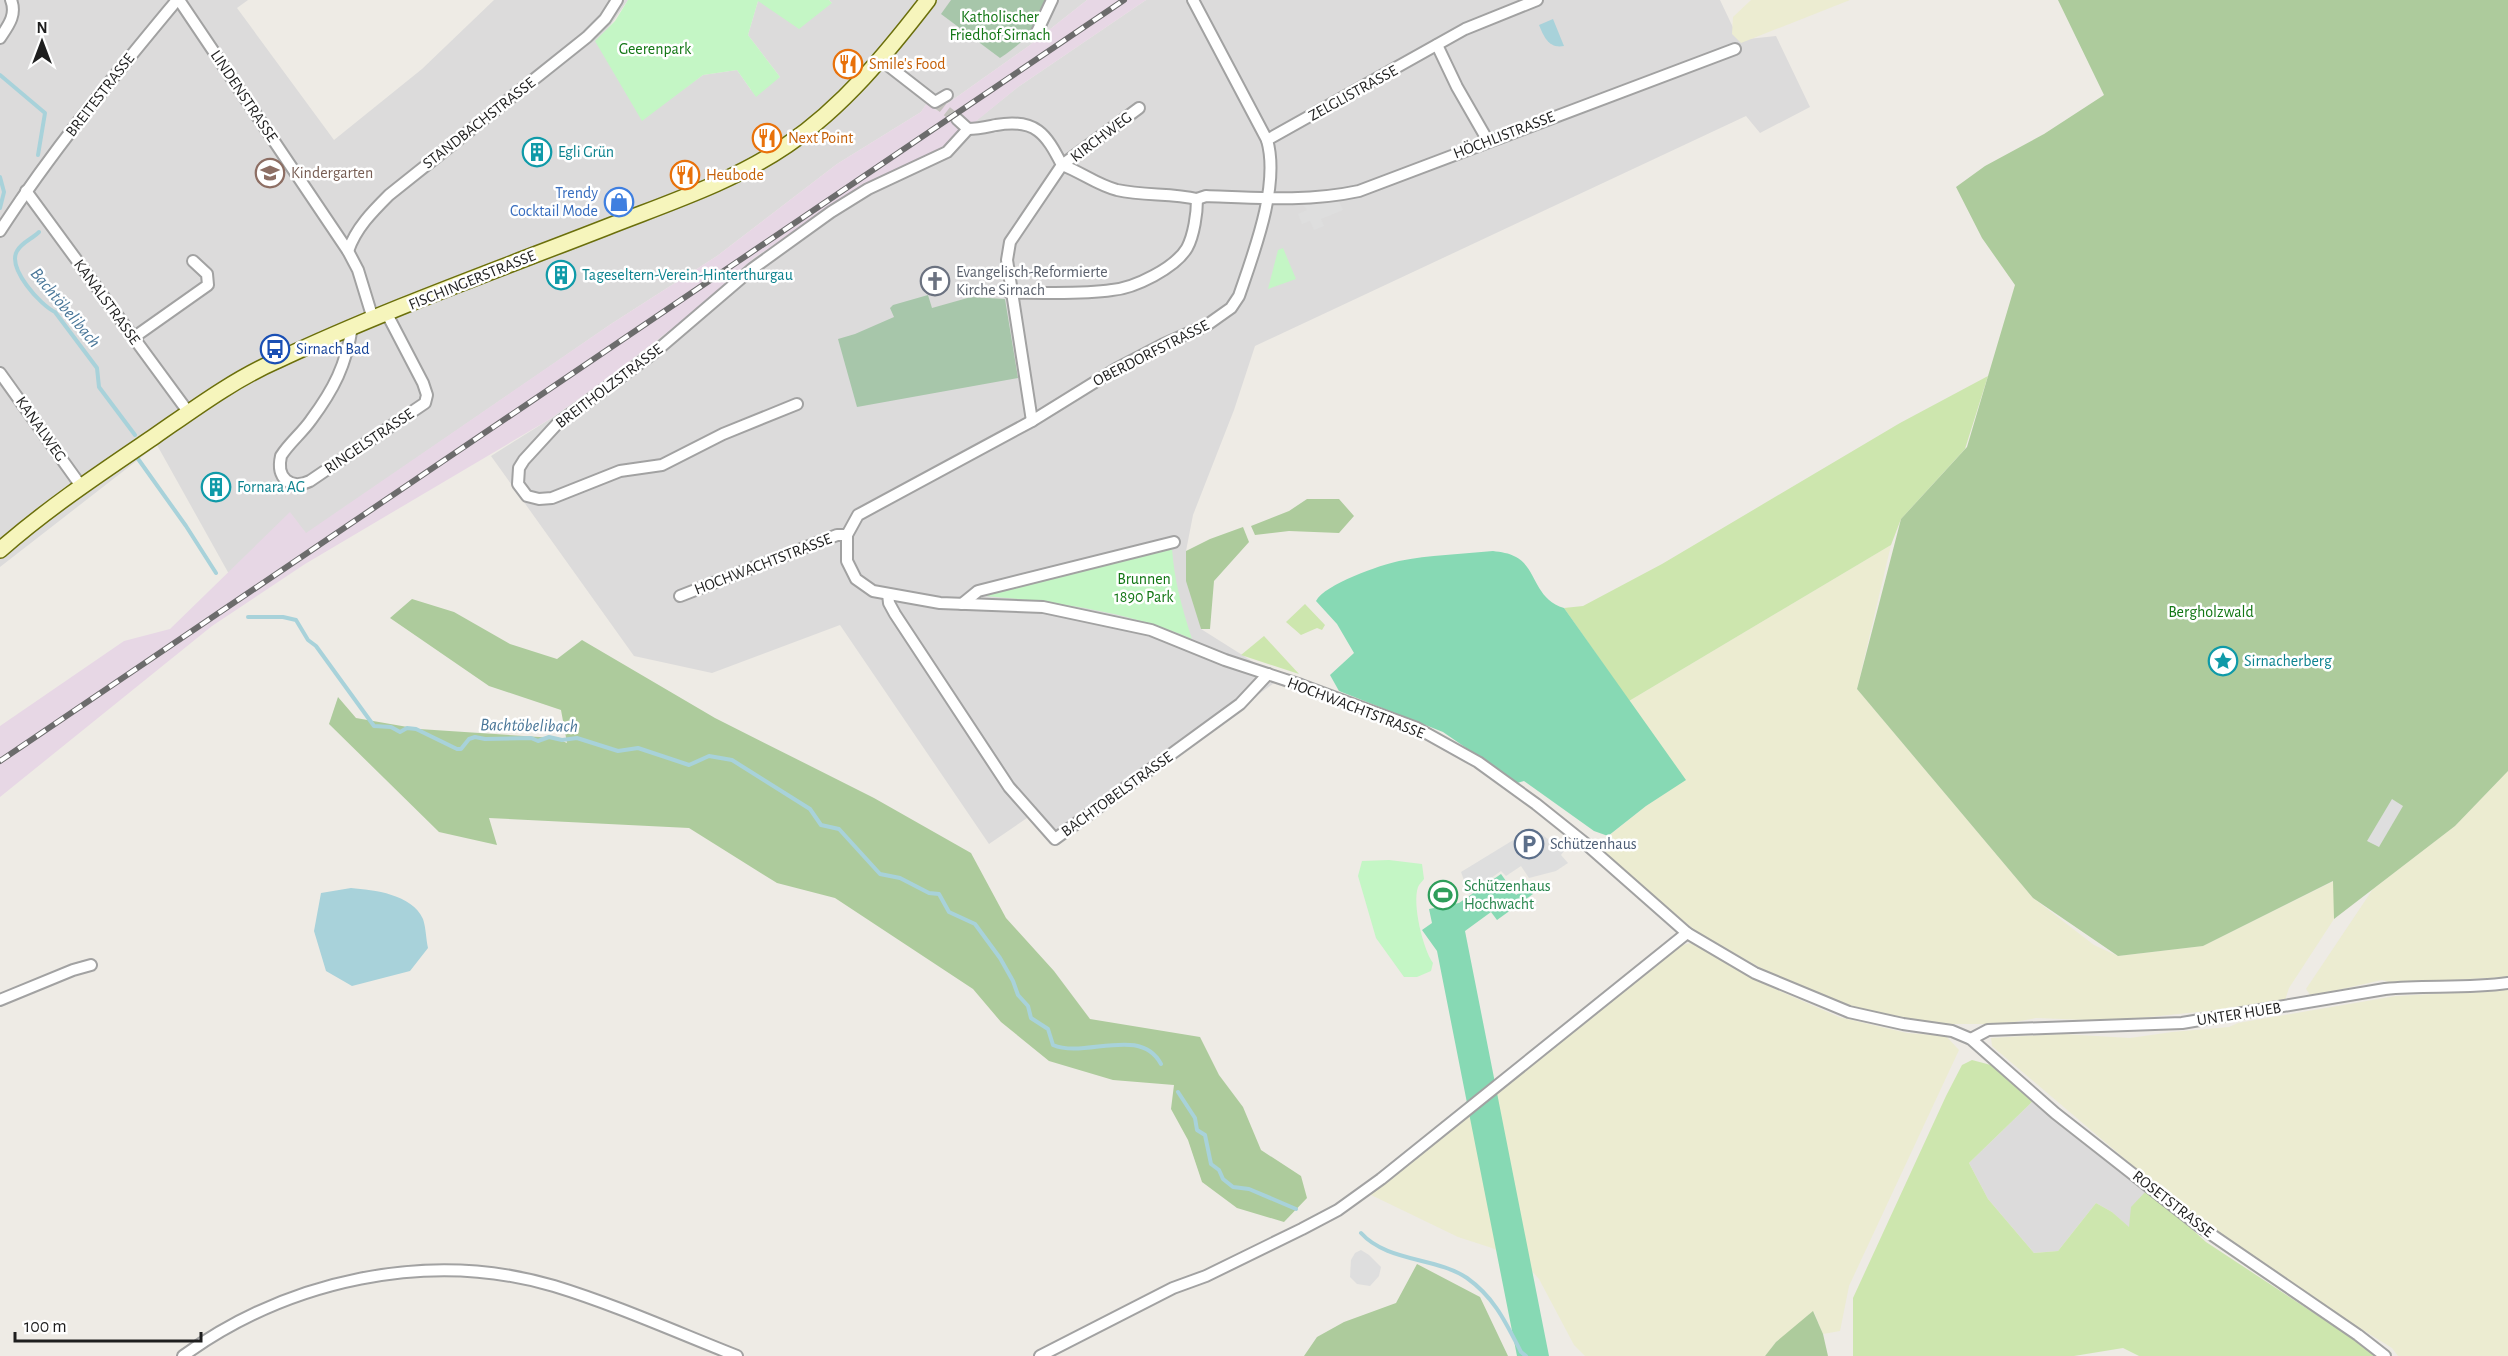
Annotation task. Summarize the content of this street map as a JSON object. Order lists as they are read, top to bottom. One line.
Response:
{"streets":{"main road":["FISCHINGERSTRASSE"],"street":["ZELGLISTRASSE","BREITESTRASSE","LINDENSTRASSE","STANDBACHSTRASSE","HÖCHLISTRASSE","KIRCHWEG","KANALSTRASSE","OBERDORFSTRASSE","BREITHOLZSTRASSE","KANALWEG","RINGELSTRASSE","HOCHWACHTSTRASSE","BACHTOBELSTRASSE","UNTER HUEB","ROSETSTRASSE"]},"crossings":[["ZELGLISTRASSE","OBERDORFSTRASSE"],["BREITESTRASSE","LINDENSTRASSE"],["BREITESTRASSE","KANALSTRASSE"],["LINDENSTRASSE","STANDBACHSTRASSE"],["LINDENSTRASSE","FISCHINGERSTRASSE"],["LINDENSTRASSE","RINGELSTRASSE"],["HÖCHLISTRASSE","KIRCHWEG"],["HÖCHLISTRASSE","OBERDORFSTRASSE"],["FISCHINGERSTRASSE","KANALSTRASSE"],["FISCHINGERSTRASSE","KANALWEG"],["FISCHINGERSTRASSE","RINGELSTRASSE"],["OBERDORFSTRASSE","HOCHWACHTSTRASSE"],["HOCHWACHTSTRASSE","BACHTOBELSTRASSE"],["HOCHWACHTSTRASSE","UNTER HUEB"],["HOCHWACHTSTRASSE","ROSETSTRASSE"],["UNTER HUEB","ROSETSTRASSE"]],"water":["Bachtöbelibach"],"parks":["Katholischer Friedhof Sirnach","Geerenpark","Brunnen 1890 Park","Bergholzwald"],"places":{"restaurant":["Smile's Food","Next Point","Heubode"],"building":["Egli Grün","Tageseltern-Verein-Hinterthurgau","Fornara AG"],"school or university":["Kindergarten"],"shop":["Trendy Cocktail Mode"],"church":["Evangelisch-Reformierte Kirche Sirnach"],"bus stop":["Sirnach Bad"],"place":["Sirnacherberg"],"parking":["Schützenhaus"],"sports":["Schützenhaus Hochwacht"]},"scale_bar":"100 m","north":"top"}
